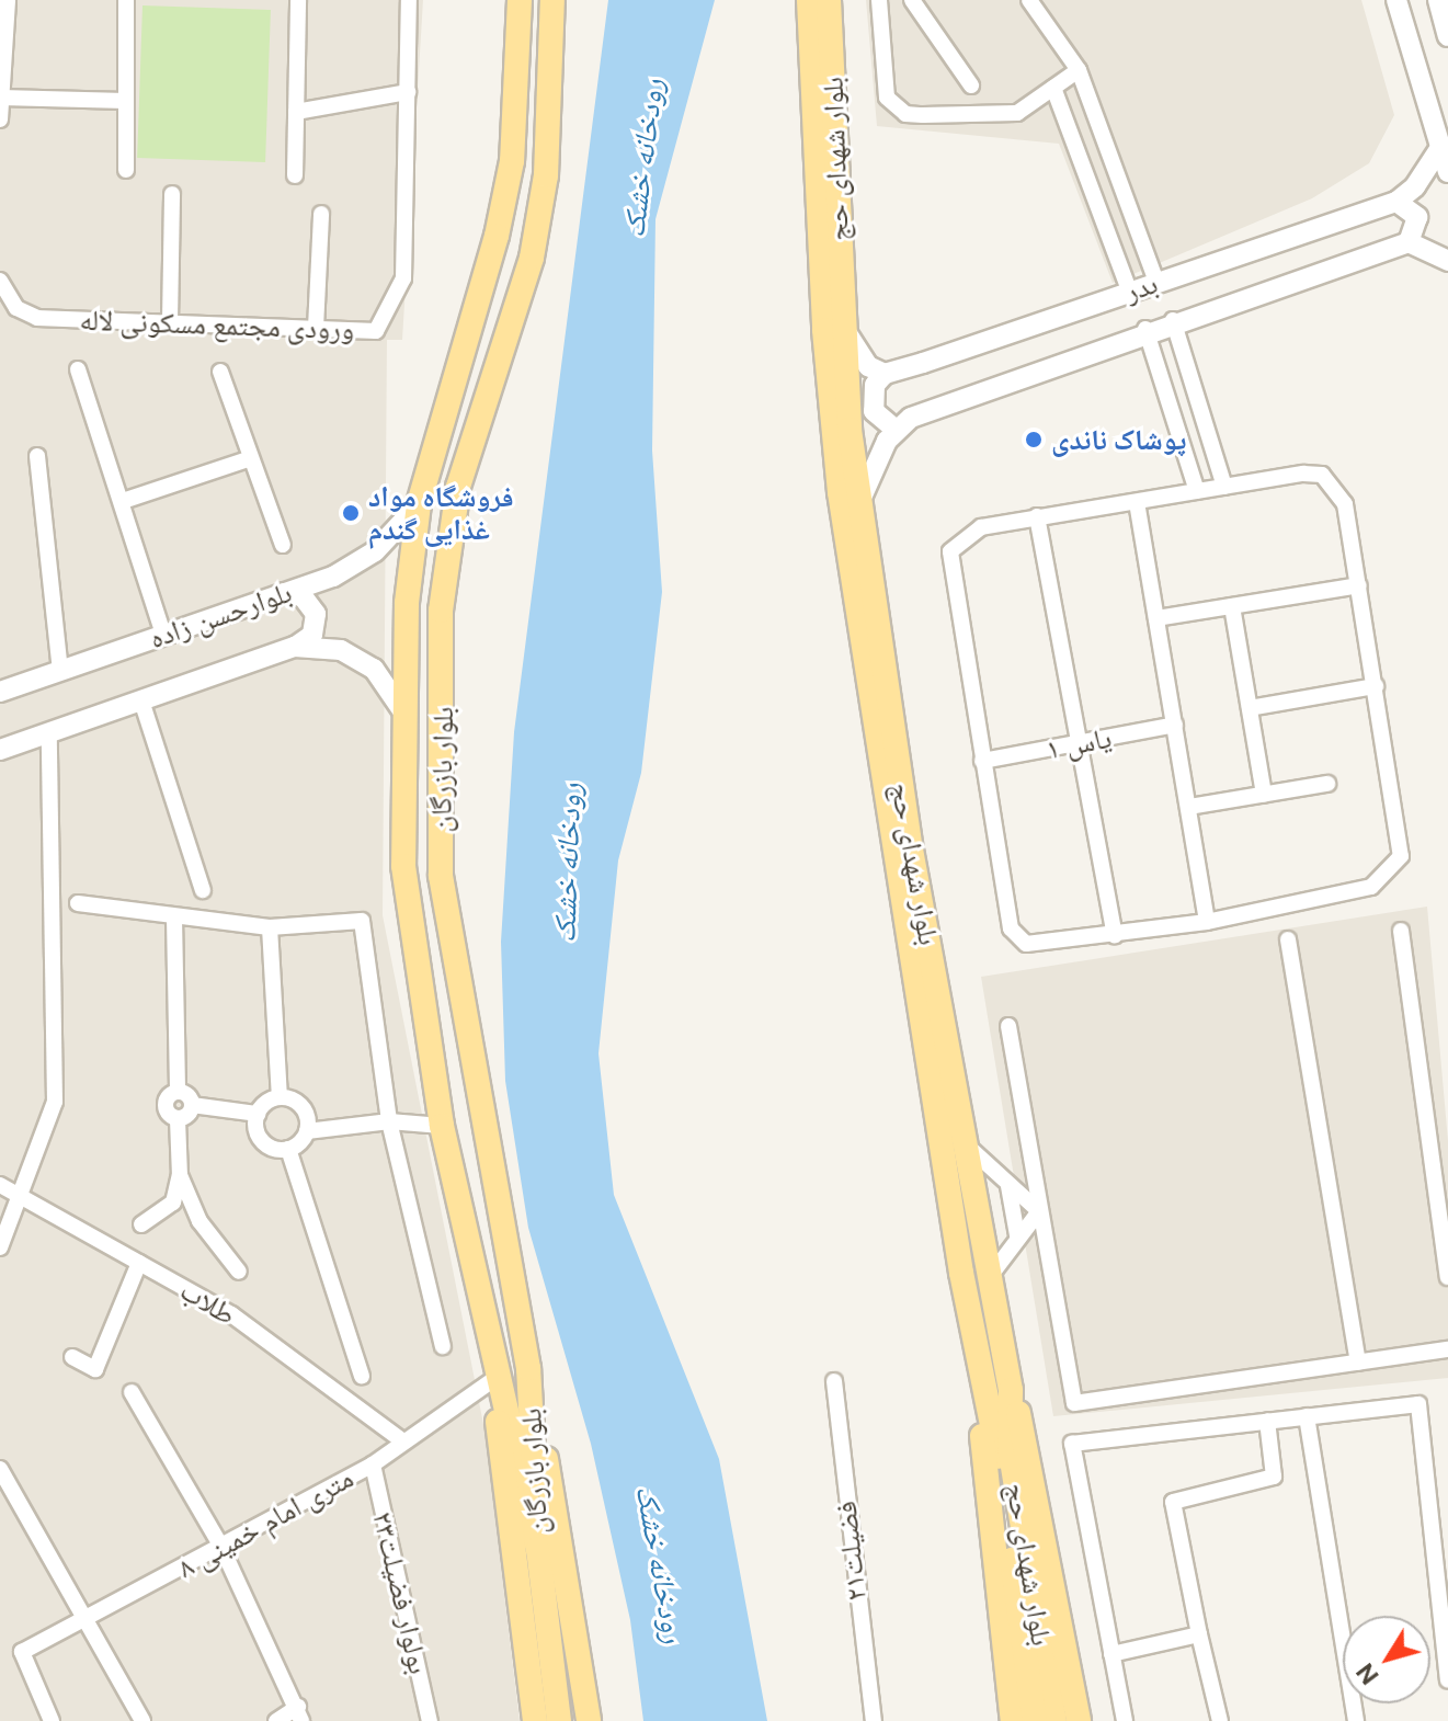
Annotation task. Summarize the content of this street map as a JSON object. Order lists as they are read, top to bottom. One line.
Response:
{"streets":{"main road":["بلوار شهدای حج","بلوار بازرگان"],"street":["بدر","ورودی مجتمع مسکونی لاله","بلوارحسن زاده","یاس ۱","طلاب","۸ متری امام خمینی","فضیلت۲۱","بولوار فضیلت۲۳"]},"crossings":[["بلوارحسن زاده","بلوار بازرگان"],["بلوار بازرگان","۸ متری امام خمینی"],["طلاب","۸ متری امام خمینی"],["۸ متری امام خمینی","بولوار فضیلت۲۳"]],"water":["رودخانه خشک"],"places":["پوشاک ناندی","فروشگاه مواد غذایی گندم"],"north":"bottom left"}
